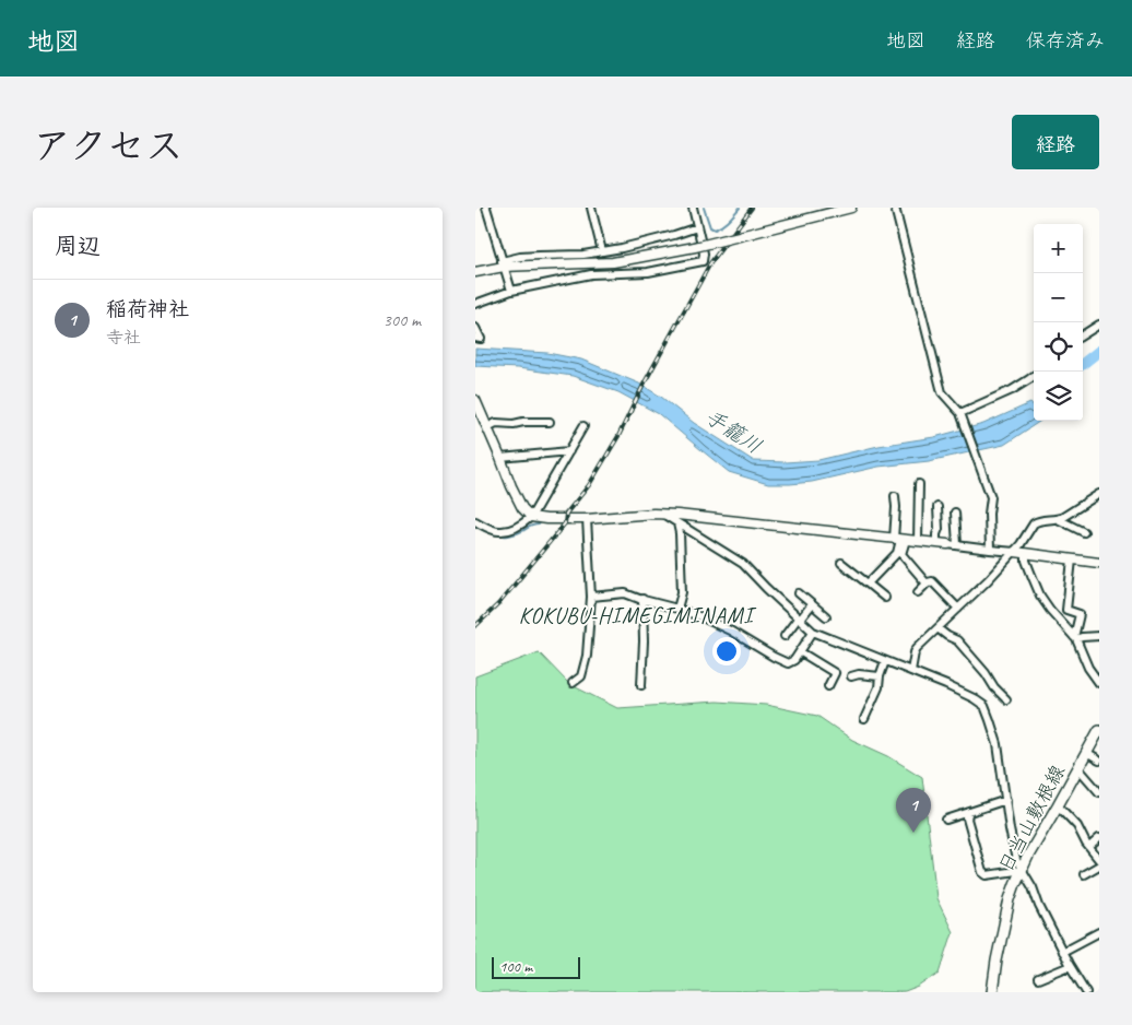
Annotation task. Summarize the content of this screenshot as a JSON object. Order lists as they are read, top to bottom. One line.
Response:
{"streets":{"main road":["日当山敷根線"]},"districts":["KOKUBU-HIMEGIMINAMI"],"water":["手籠川"],"scale_bar":"100 m","page":{"header":"地図","nav":["地図","経路","保存済み"],"title":"アクセス","buttons":"経路","heading":"周辺","map_buttons":["+","−"],"list":[{"mark":"1","name":"稲荷神社","note":"寺社","value":"300 m"}],"pins":"1","scale":"100 m"}}
